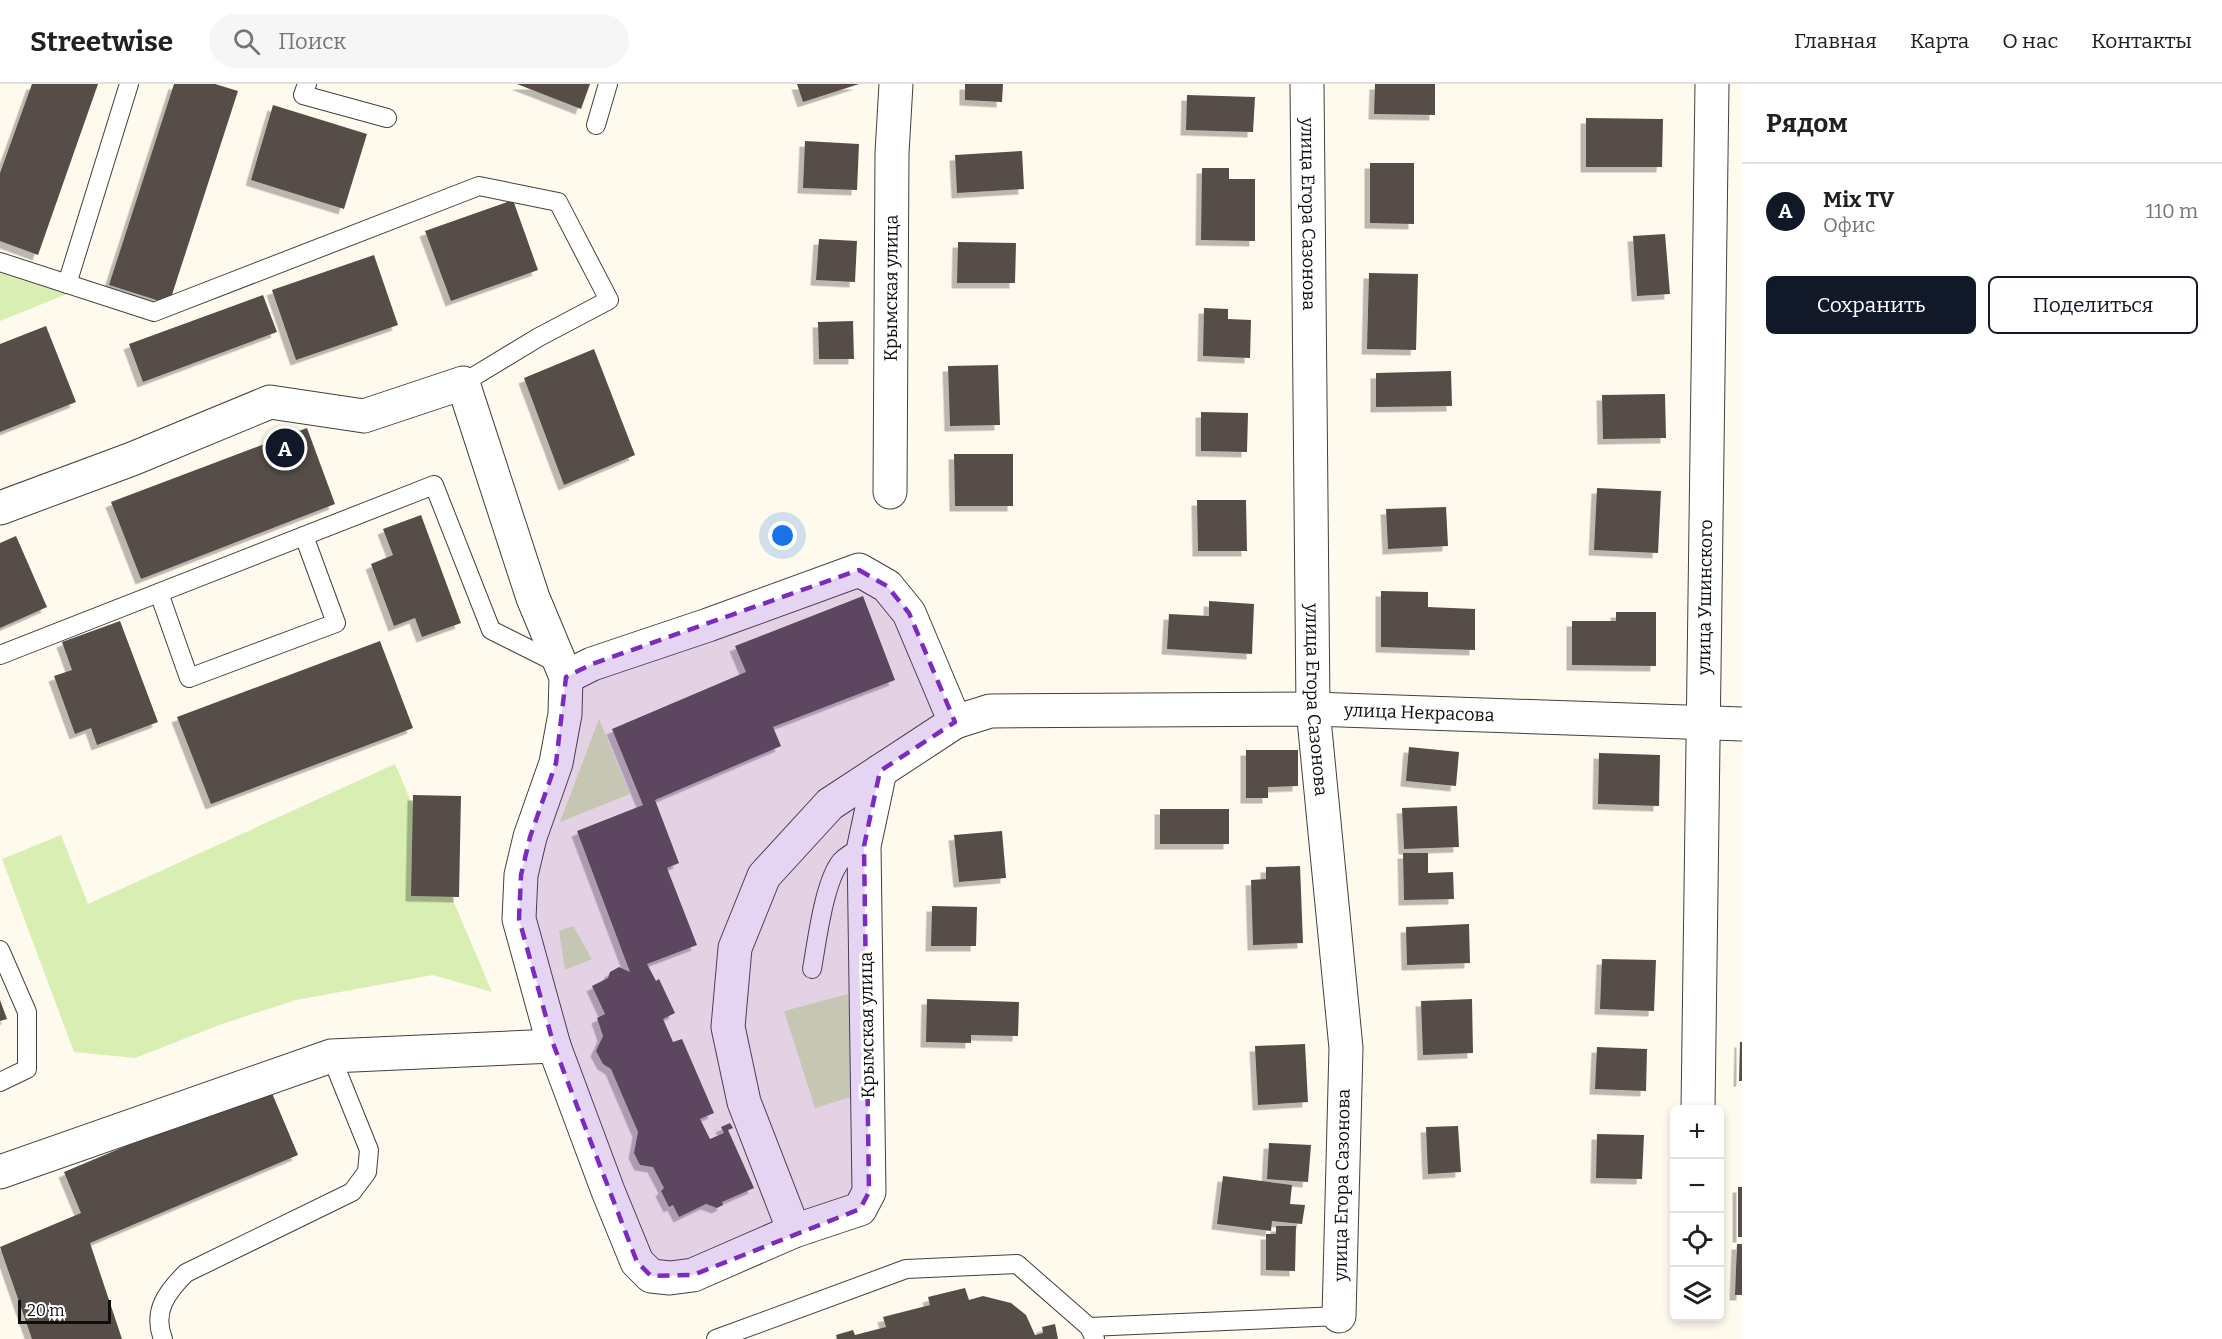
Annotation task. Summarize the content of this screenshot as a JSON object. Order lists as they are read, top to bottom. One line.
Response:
{"streets":{"street":["улица Егора Сазонова","Крымская улица","улица Ушинского","улица Некрасова"]},"crossings":[["улица Егора Сазонова","улица Некрасова"],["Крымская улица","улица Некрасова"],["улица Ушинского","улица Некрасова"]],"scale_bar":"20 m","page":{"header":"Streetwise","search":"Поиск","nav":["Главная","Карта","О нас","Контакты"],"heading":"Рядом","list":[{"mark":"A","name":"Mix TV","note":"Офис","value":"110 m"}],"buttons":["Сохранить","Поделиться"],"pins":"A","map_buttons":["+","−"],"scale":"20 m"}}
